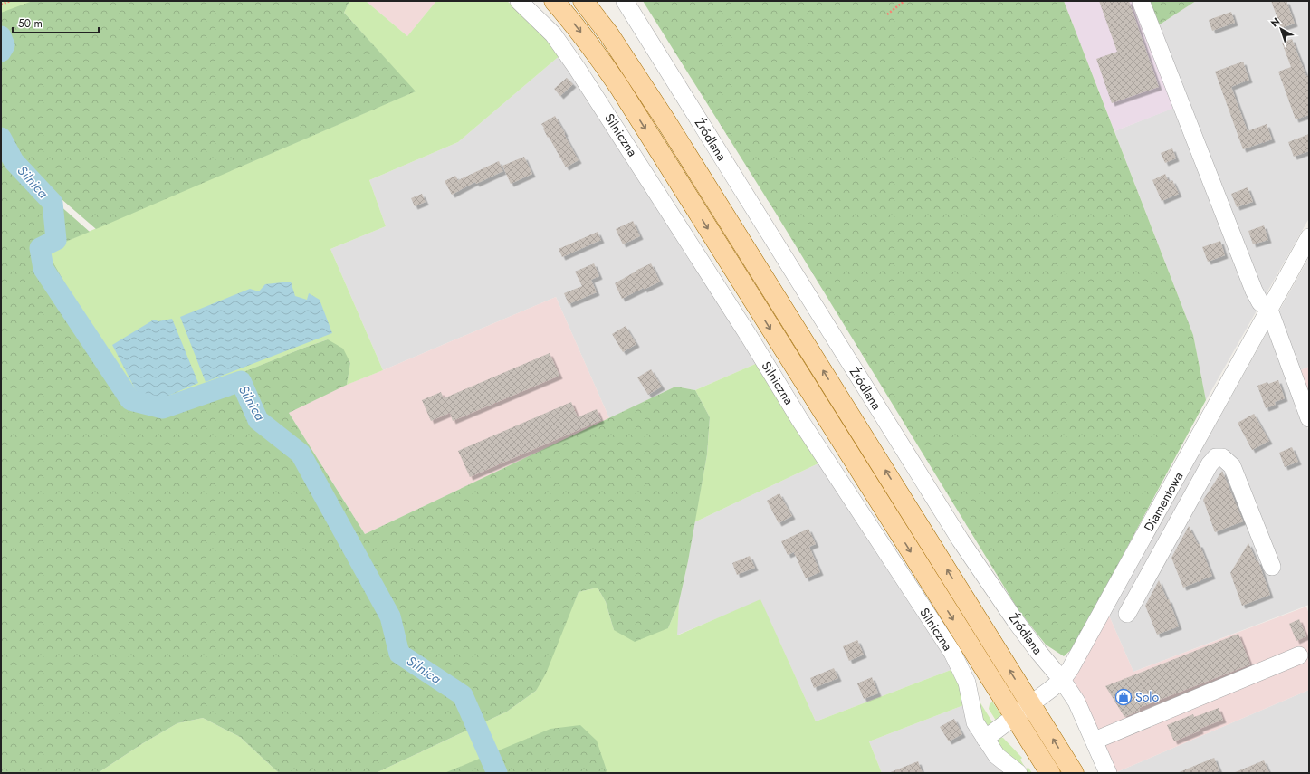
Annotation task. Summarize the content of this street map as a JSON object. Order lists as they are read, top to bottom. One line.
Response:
{"streets":{"street":["Silniczna","Źródlana","Diamentowa"]},"crossings":[["Silniczna","Diamentowa"],["Źródlana","Diamentowa"]],"water":["Silnica"],"places":{"shop":["Solo"]},"scale_bar":"50 m","north":"top left"}
